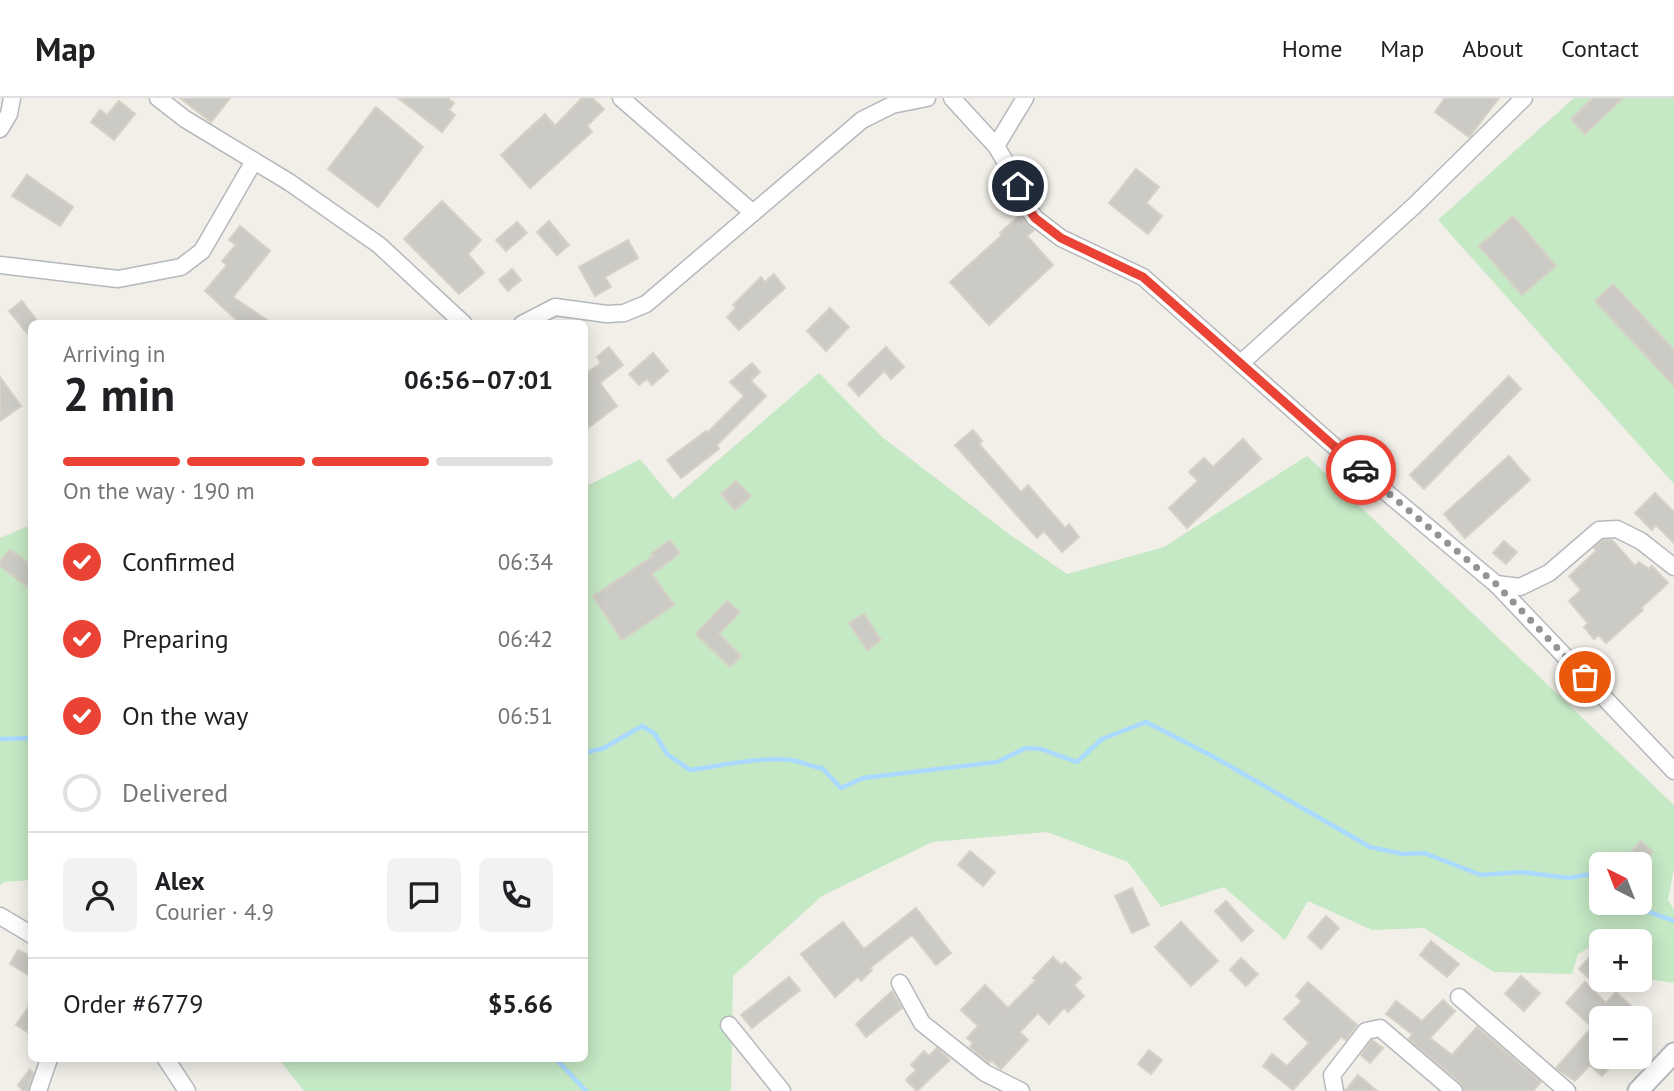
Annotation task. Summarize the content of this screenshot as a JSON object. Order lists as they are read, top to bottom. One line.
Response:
{"north":"top left","page":{"header":"Map","nav":["Home","Map","About","Contact"],"heading":["2 min","Arriving in","06:56–07:01"],"panel":["Alex","Courier · 4.9","Order #6779","$5.66"],"bar":"On the way · 190 m","list":[["Confirmed","06:34"],["Preparing","06:42"],["On the way","06:51"],"Delivered"],"map_buttons":["+","−"]}}
